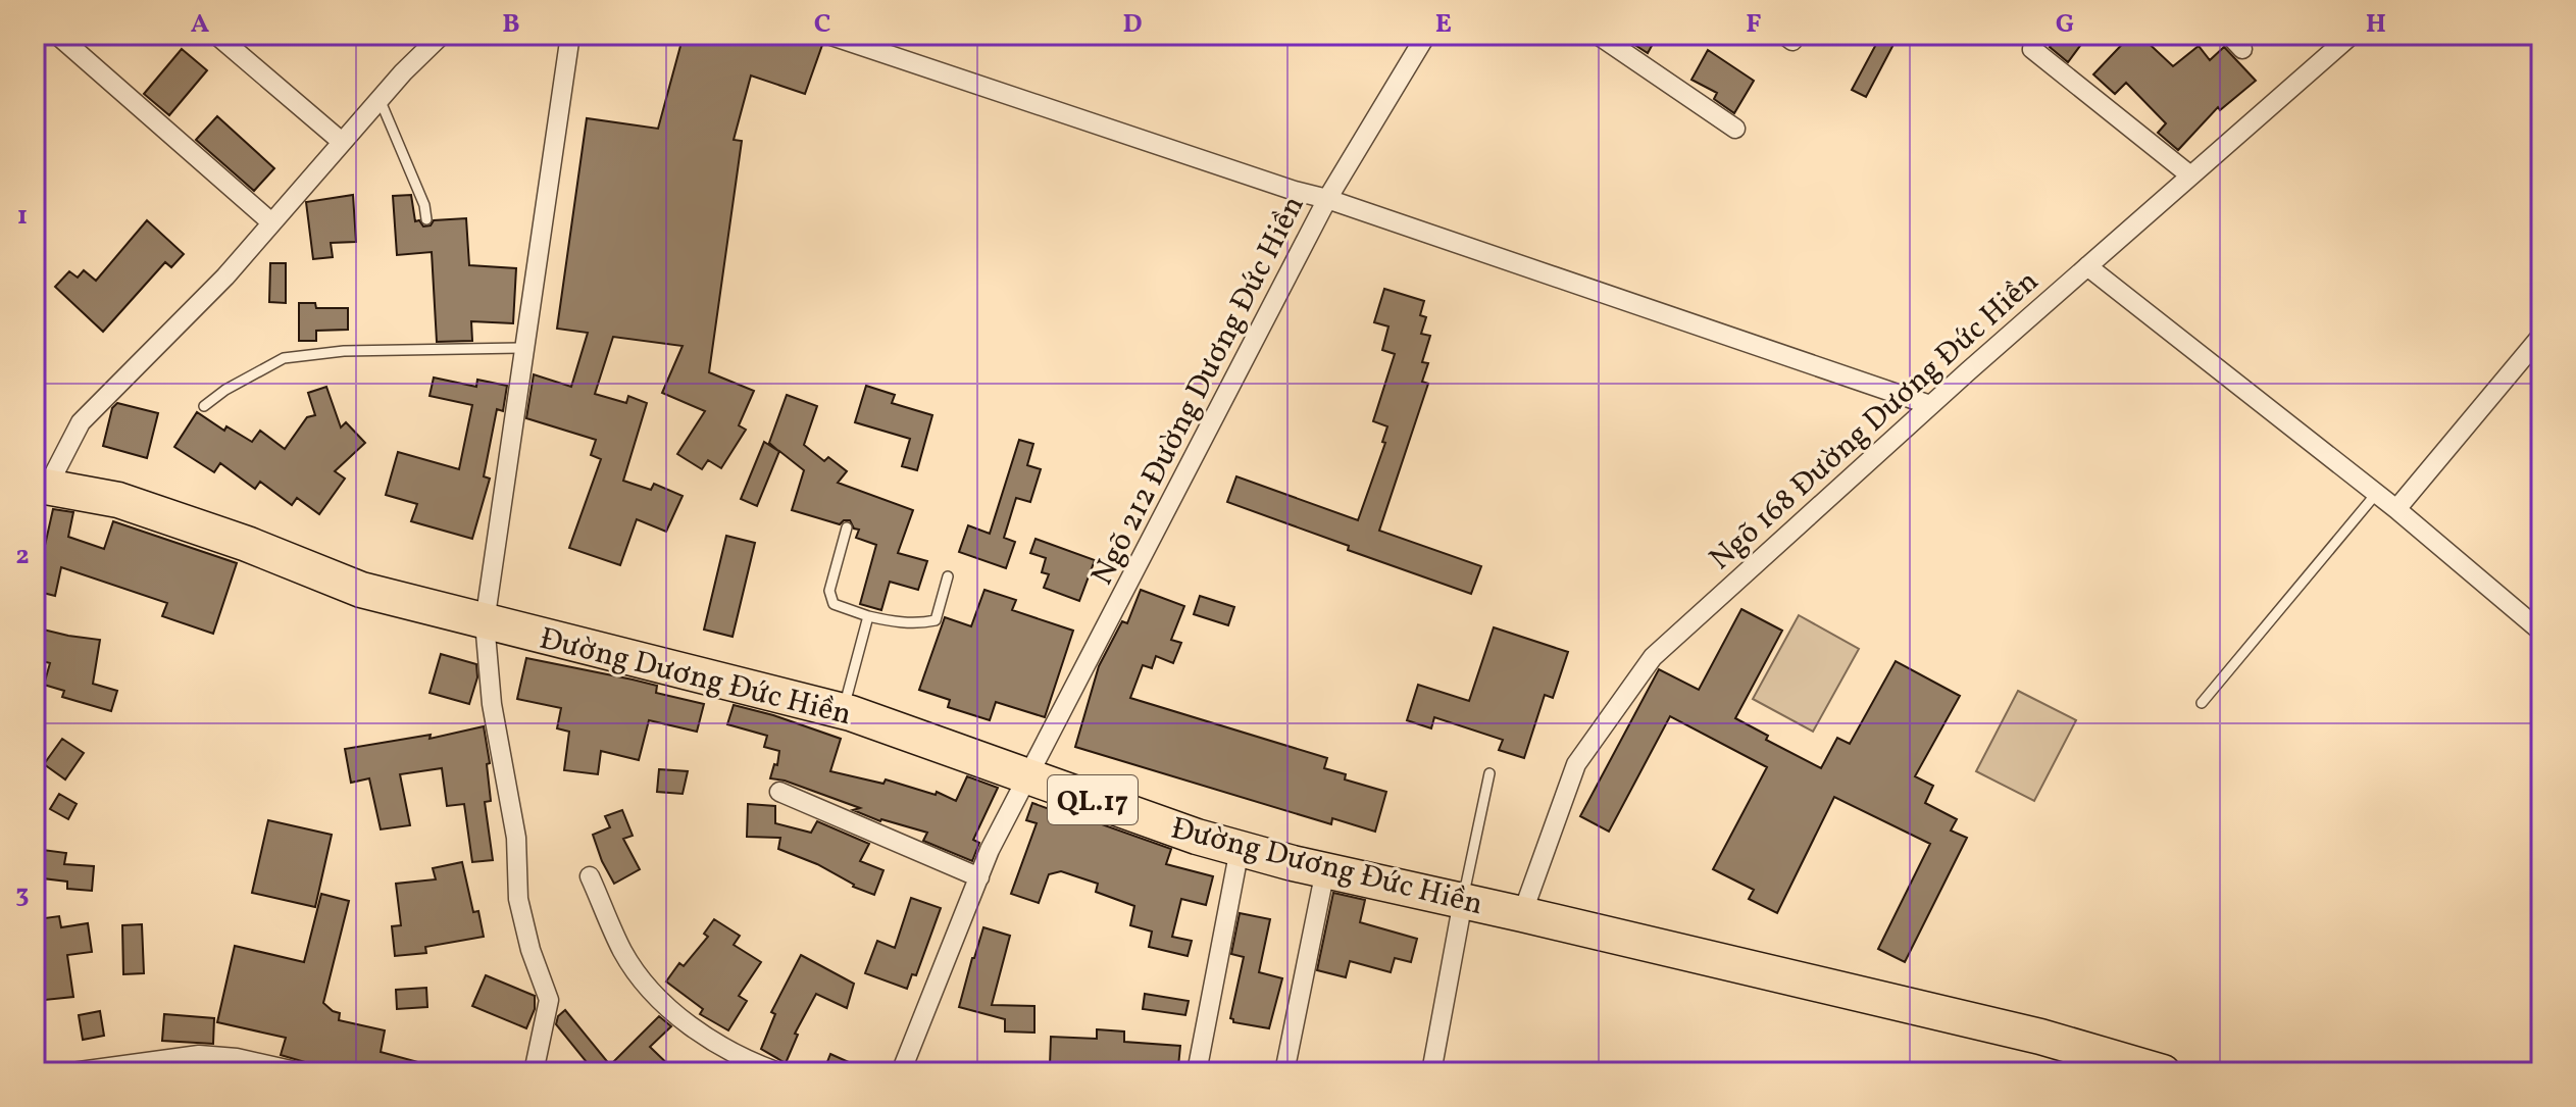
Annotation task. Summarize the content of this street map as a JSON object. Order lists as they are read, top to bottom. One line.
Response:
{"streets":{"highway":["Đường Dương Đức Hiền","QL.17"],"street":["Ngõ 212 Đường Dương Đức Hiền","Ngõ 168 Đường Dương Đức Hiền"]},"crossings":[["Ngõ 212 Đường Dương Đức Hiền","Đường Dương Đức Hiền"],["Ngõ 168 Đường Dương Đức Hiền","Đường Dương Đức Hiền"]],"grid":{"columns":["A","B","C","D","E","F","G","H"],"rows":["1","2","3"]}}
